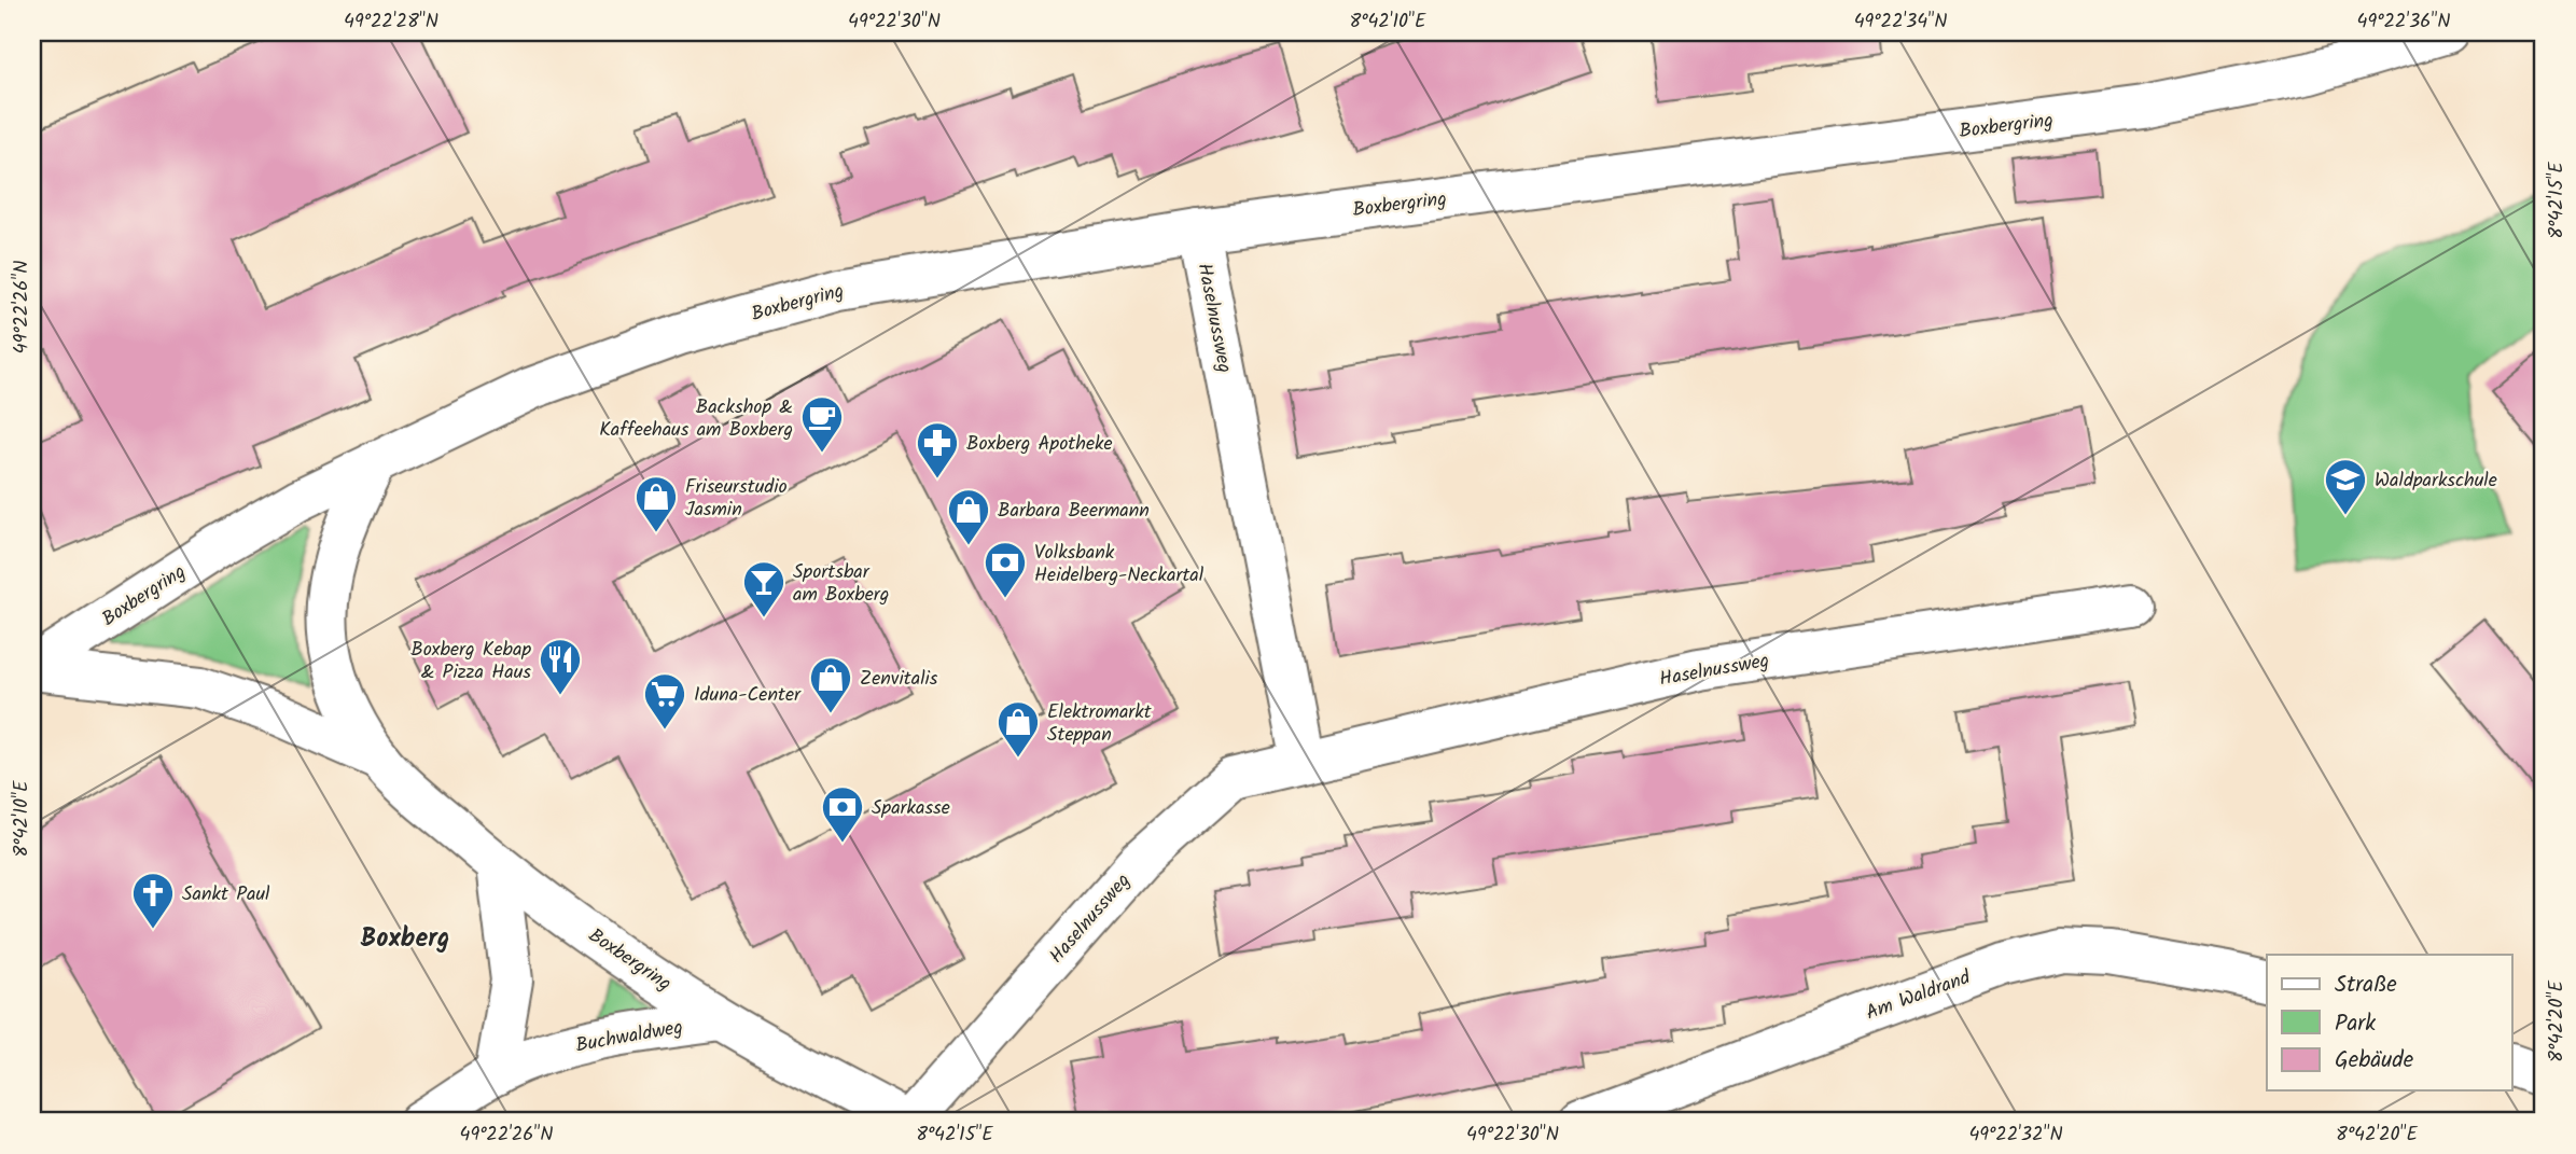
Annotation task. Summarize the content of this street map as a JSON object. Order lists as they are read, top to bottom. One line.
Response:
{"streets":{"street":["Boxbergring","Haselnussweg","Am Waldrand","Buchwaldweg"]},"crossings":[["Boxbergring","Haselnussweg"],["Boxbergring","Buchwaldweg"]],"districts":["Boxberg"],"places":{"cafe":["Backshop & Kaffeehaus am Boxberg"],"pharmacy":["Boxberg Apotheke"],"school or university":["Waldparkschule"],"shop":["Friseurstudio Jasmin","Barbara Beermann","Zenvitalis","Elektromarkt Steppan"],"bank":["Volksbank Heidelberg-Neckartal","Sparkasse"],"bar":["Sportsbar am Boxberg"],"restaurant":["Boxberg Kebap & Pizza Haus"],"supermarket":["Iduna-Center"],"church":["Sankt Paul"]},"legend":["Straße","Park","Gebäude"],"coordinates":["49°22'28\"N","49°22'30\"N","8°42'10\"E","49°22'34\"N","49°22'36\"N","8°42'15\"E","49°22'26\"N","8°42'20\"E","49°22'32\"N"]}
